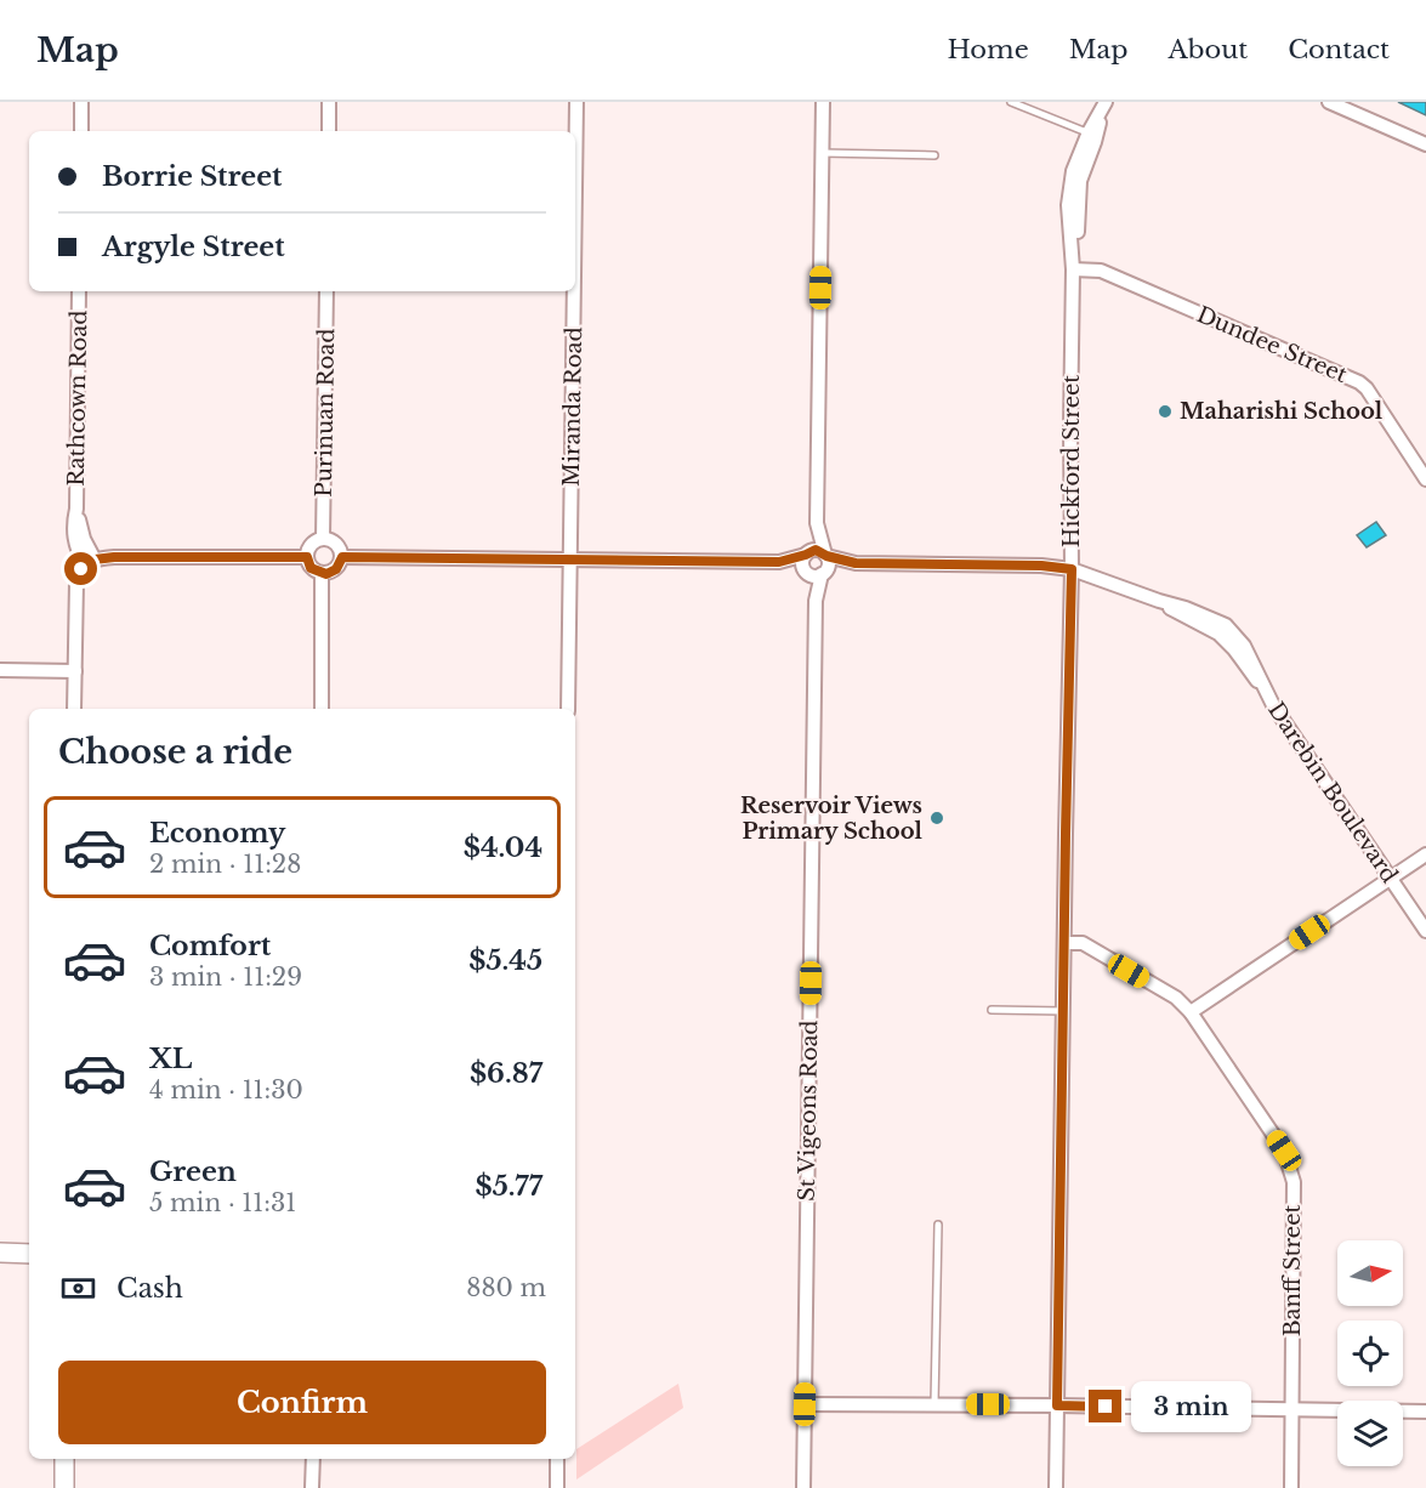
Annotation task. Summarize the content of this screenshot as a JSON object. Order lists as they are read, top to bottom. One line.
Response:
{"streets":{"street":["Dundee Street","Rathcown Road","Miranda Road","Purinuan Road","Hickford Street","Darebin Boulevard","St Vigeons Road","Banff Street"]},"crossings":[["Dundee Street","Hickford Street"],["Hickford Street","Darebin Boulevard"],["Hickford Street","Banff Street"]],"places":["Maharishi School","Reservoir Views Primary School"],"north":"right","page":{"header":"Map","nav":["Home","Map","About","Contact"],"banner":["Borrie Street","Argyle Street"],"heading":"Choose a ride","list":[{"name":"Economy","note":"2 min · 11:28","value":"$4.04"},{"name":"Comfort","note":"3 min · 11:29","value":"$5.45"},{"name":"XL","note":"4 min · 11:30","value":"$6.87"},{"name":"Green","note":"5 min · 11:31","value":"$5.77"}],"pay":["Cash","880 m"],"buttons":"Confirm","bubble":"3 min"}}
